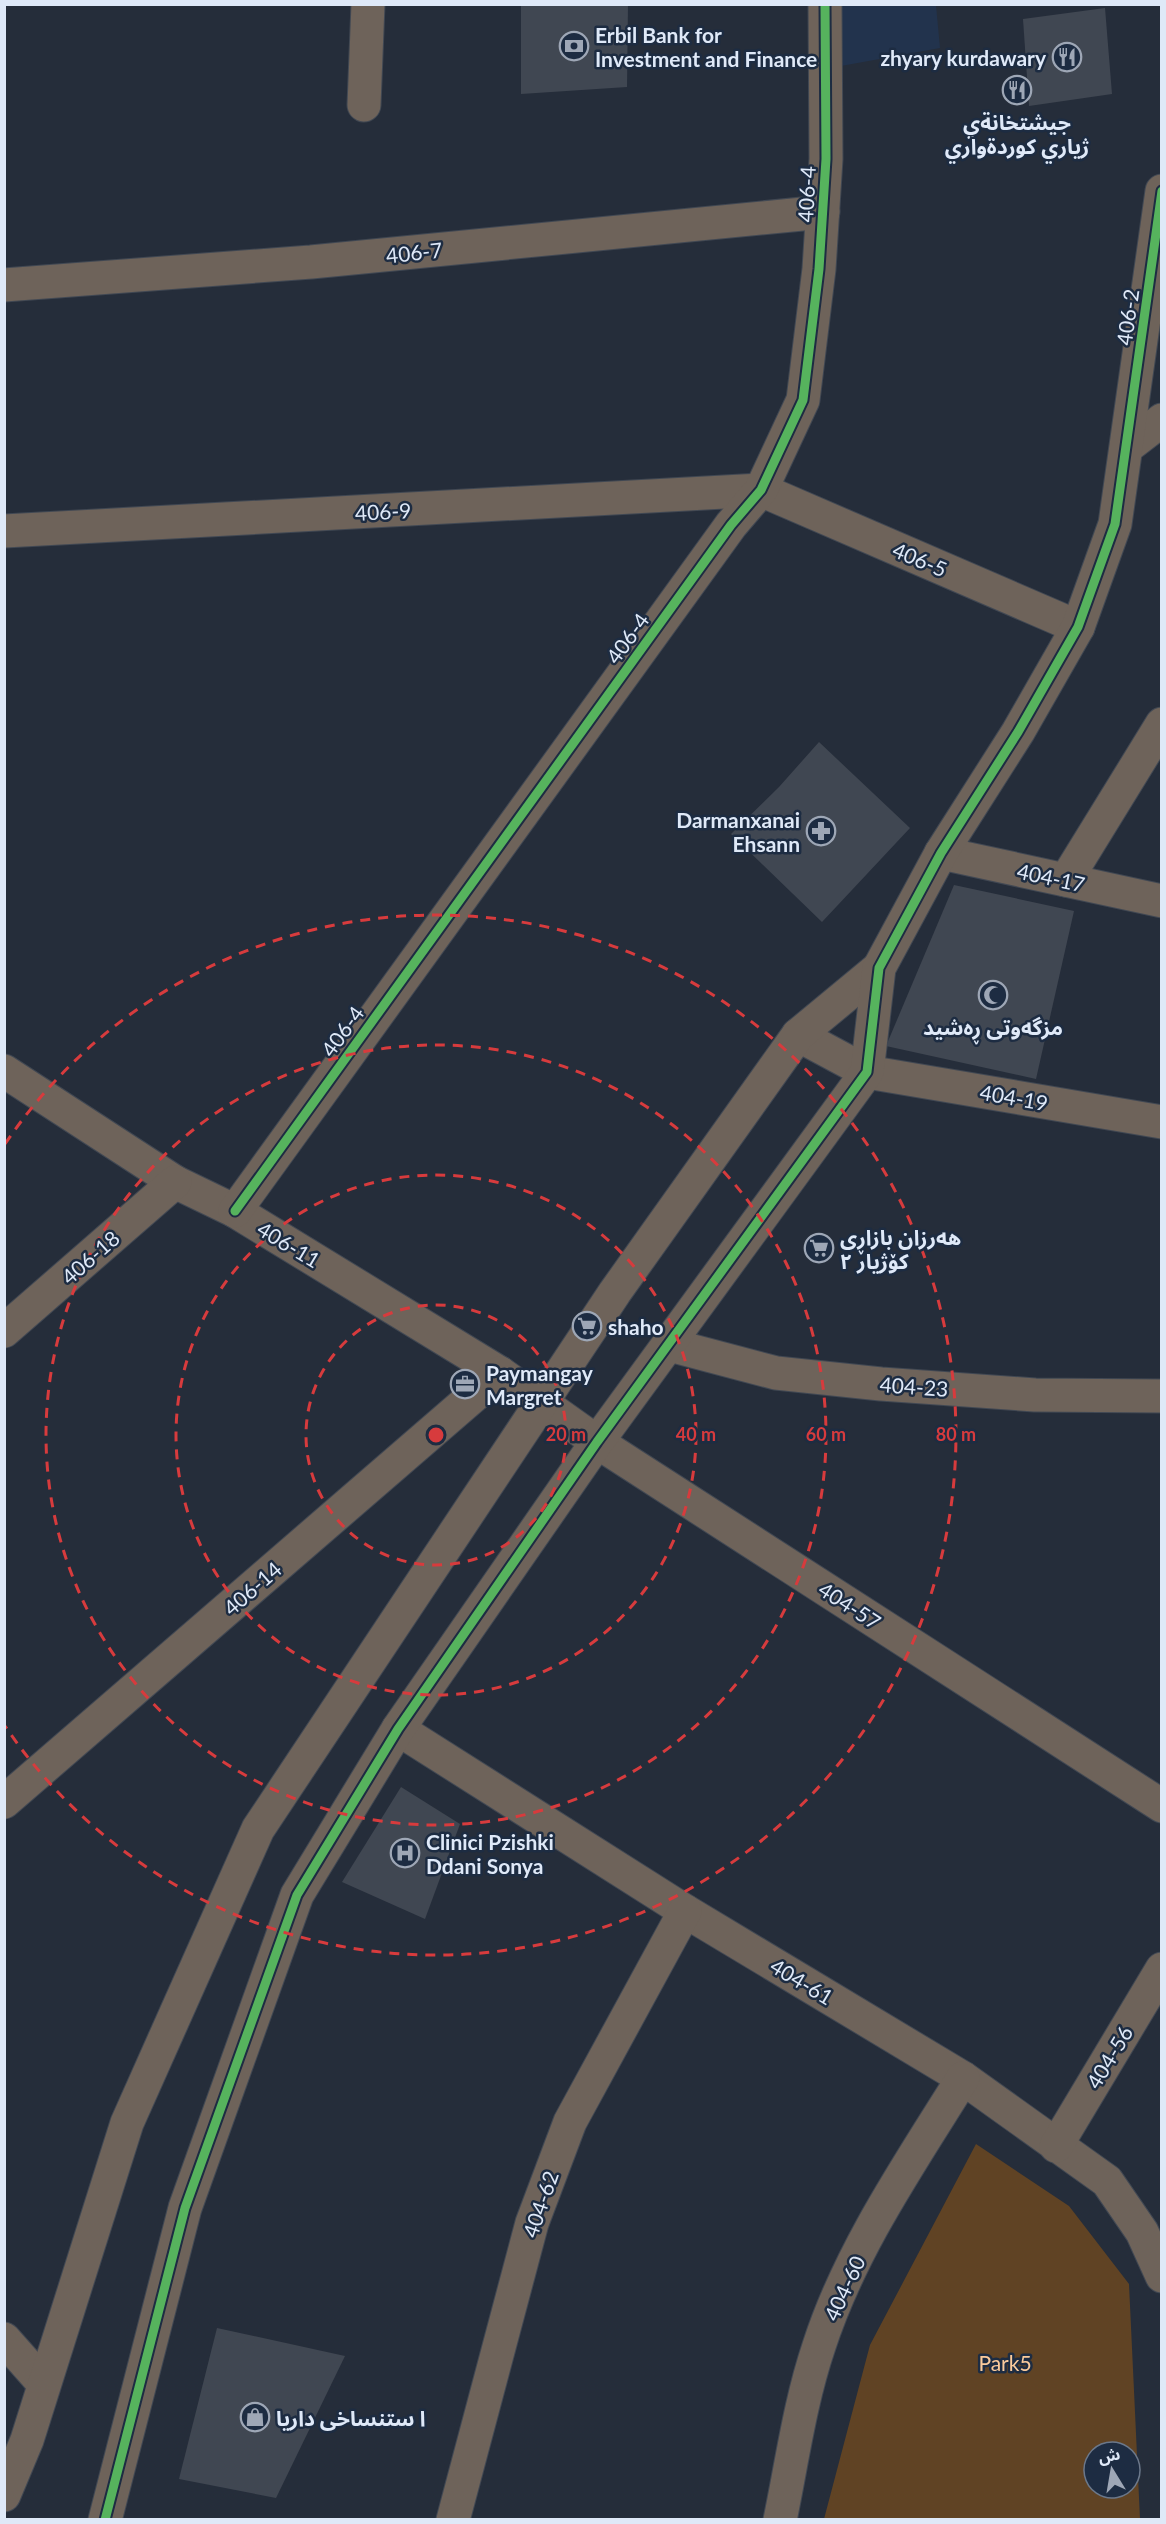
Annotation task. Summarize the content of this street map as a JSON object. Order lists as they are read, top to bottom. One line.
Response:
{"streets":{"street":["406-4","406-7","406-2","406-9","406-5","404-17","404-19","406-11","406-18","404-23","406-14","404-57","404-61","404-56","404-62","404-60"]},"crossings":[["406-4","406-7"],["406-4","406-9"],["406-4","406-5"],["406-4","406-11"],["406-2","406-5"],["406-2","404-17"],["406-9","406-5"],["406-11","406-18"],["406-11","406-14"],["406-11","404-57"],["404-61","404-56"],["404-61","404-62"],["404-61","404-60"]],"parks":["Park5"],"places":{"bank":["Erbil Bank for Investment and Finance"],"restaurant":["zhyary kurdawary","جيشتخانةي ژياري كوردةواري"],"pharmacy":["Darmanxanai Ehsann"],"mosque":["مزگەوتی ڕەشید"],"supermarket":["هەرزان بازاڕی کۆژیار ٢","shaho"],"office":["Paymangay Margret"],"hospital":["Clinici Pzishki Ddani Sonya"],"shop":["ا ستنساخی داریا"]},"north":"top","rings":["20 m","40 m","60 m","80 m"]}
